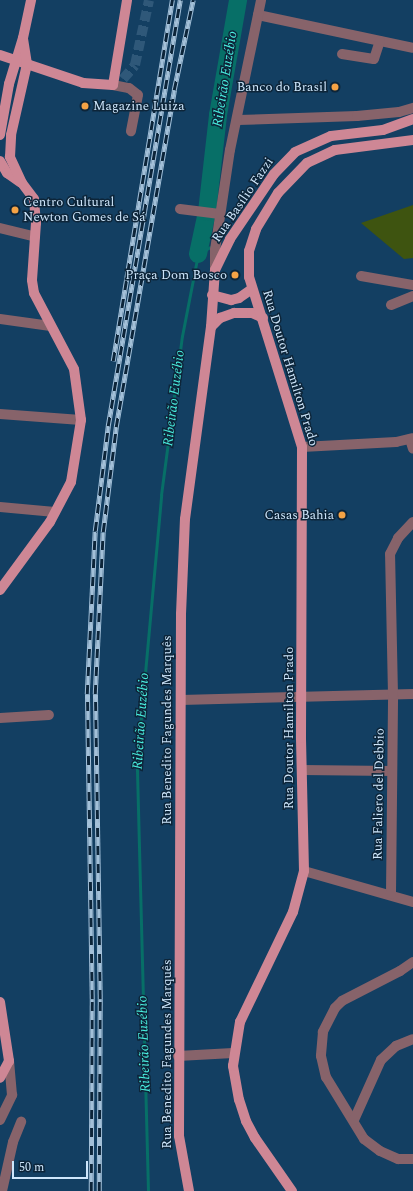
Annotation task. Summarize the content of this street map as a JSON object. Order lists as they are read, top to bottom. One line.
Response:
{"streets":{"main road":["Rua Basílio Fazzi","Rua Doutor Hamilton Prado","Rua Benedito Fagundes Marquês"],"street":["Rua Faliero del Debbio"]},"crossings":[["Rua Basílio Fazzi","Rua Doutor Hamilton Prado"],["Rua Basílio Fazzi","Rua Benedito Fagundes Marquês"]],"water":["Ribeirão Euzébio"],"places":["Banco do Brasil","Magazine Luiza","Centro Cultural Newton Gomes de Sá","Praça Dom Bosco","Casas Bahia"],"scale_bar":"50 m"}
